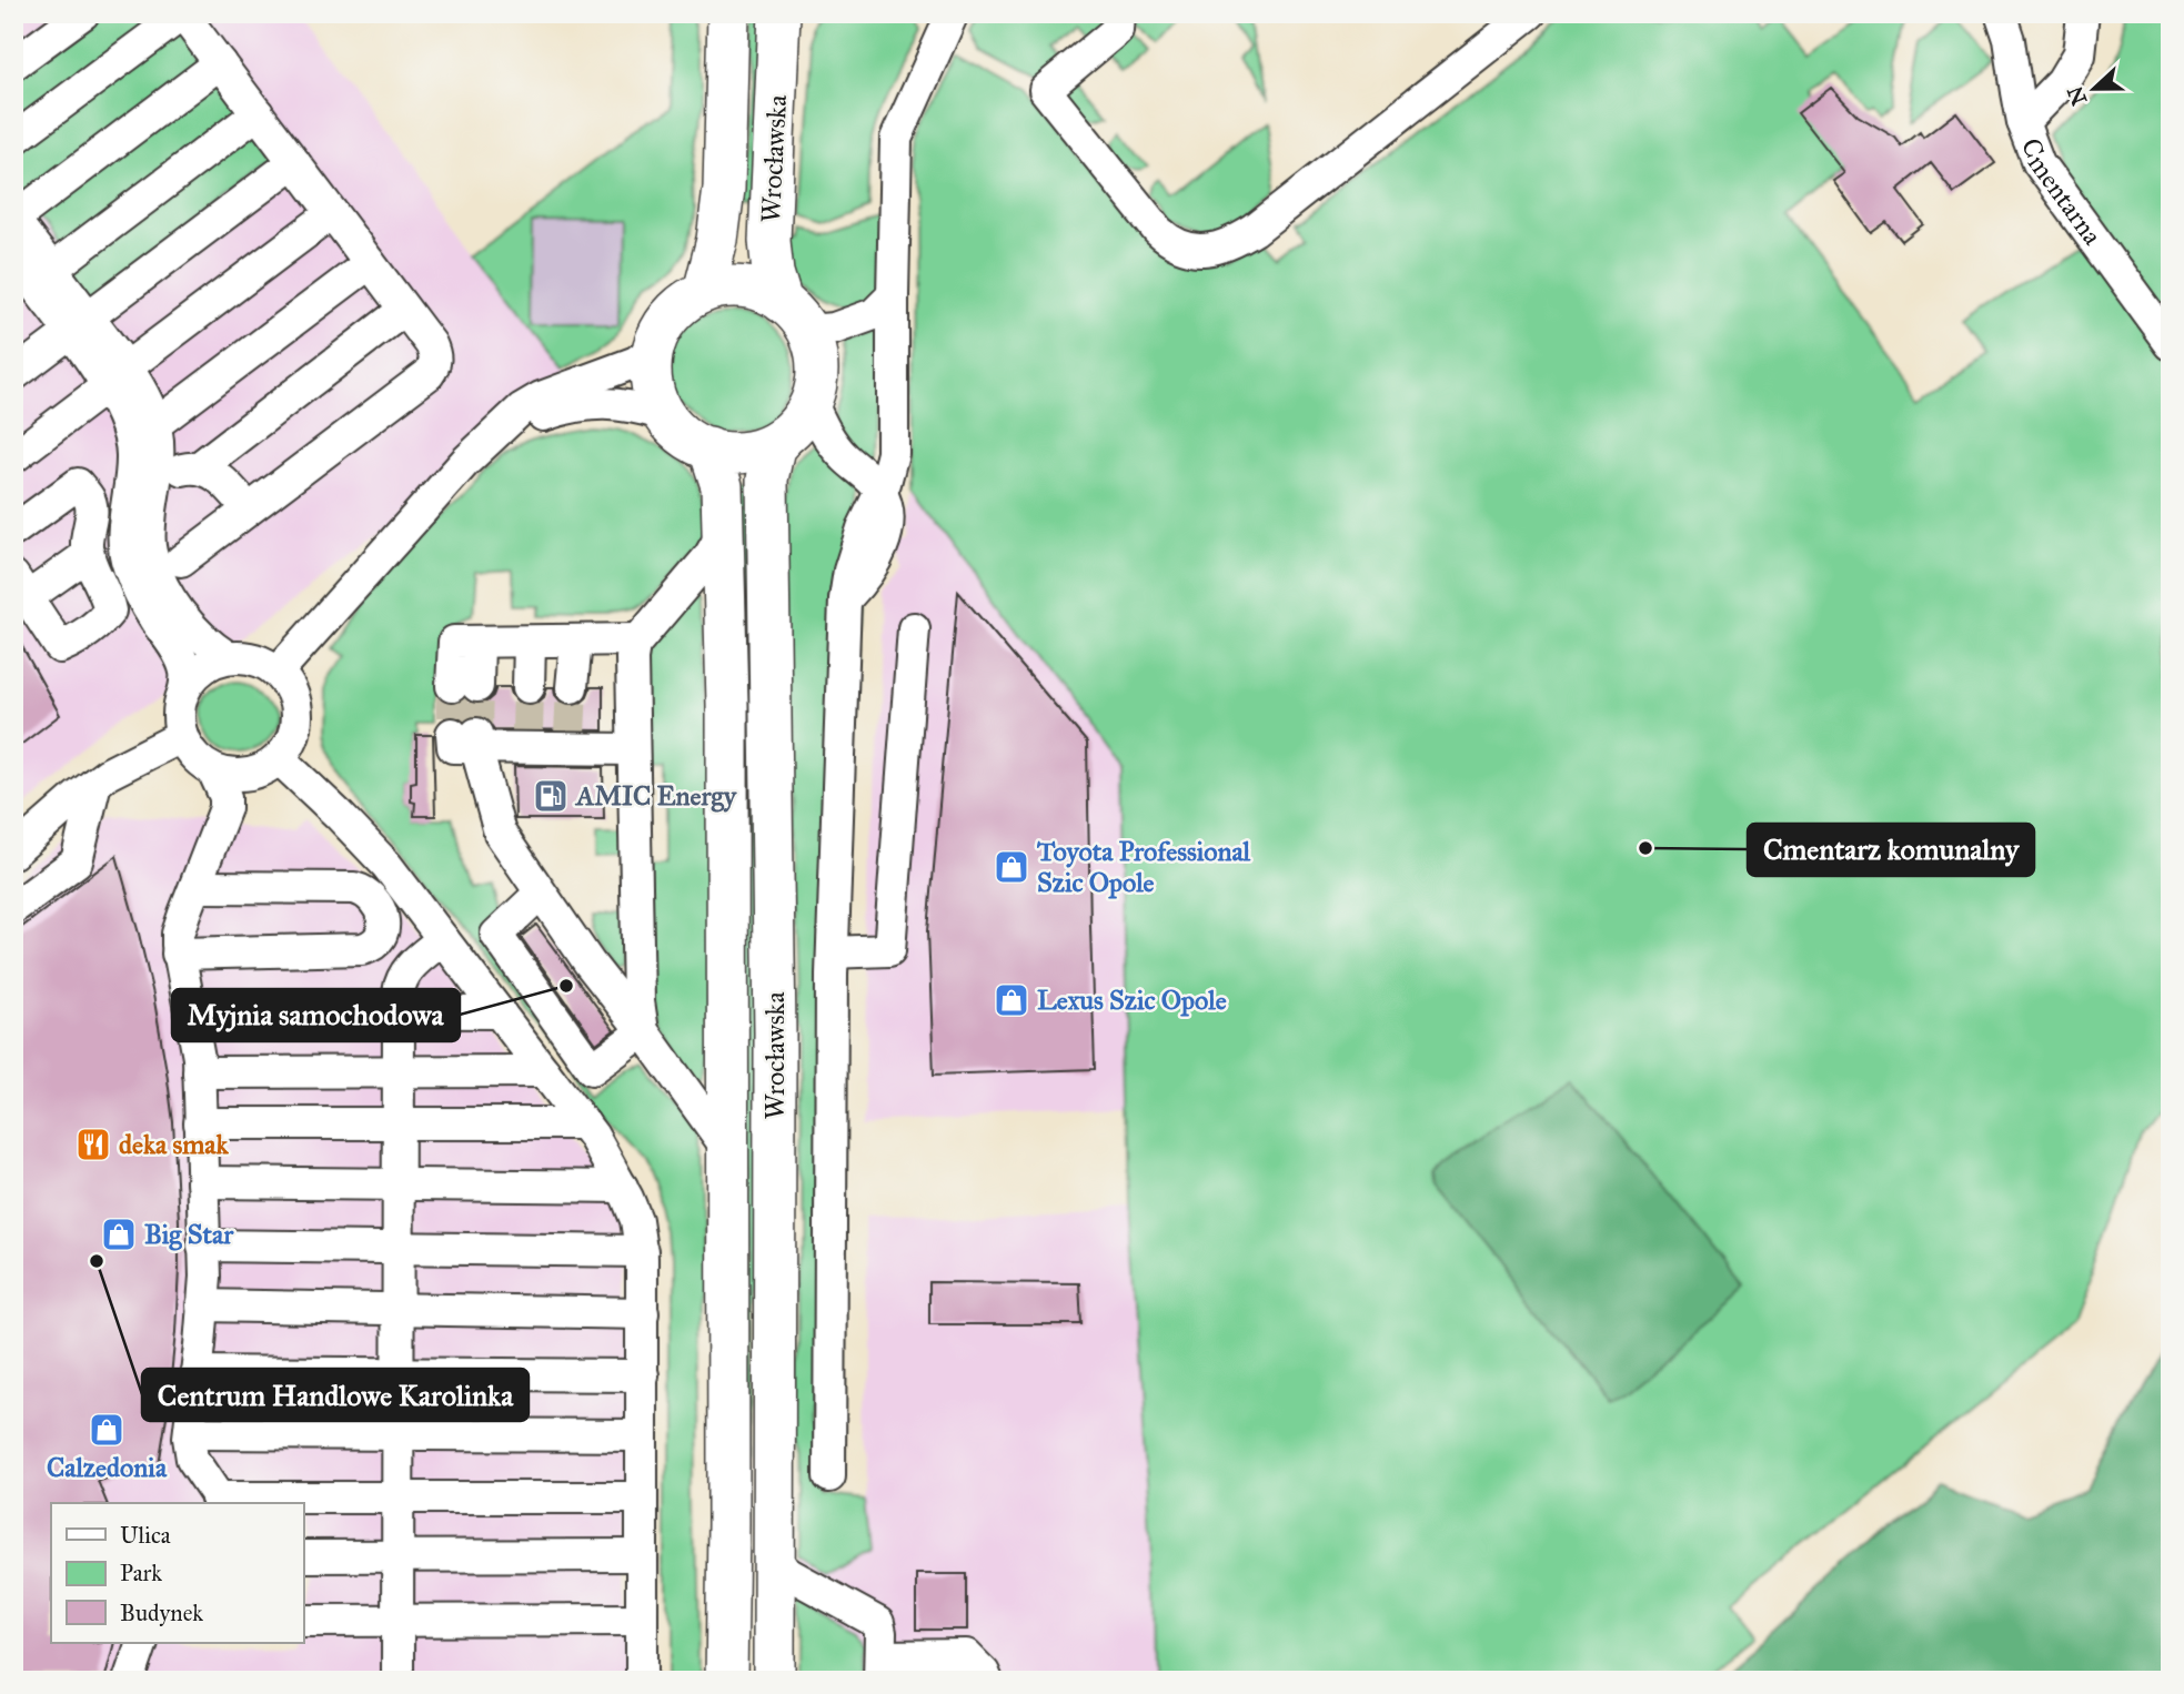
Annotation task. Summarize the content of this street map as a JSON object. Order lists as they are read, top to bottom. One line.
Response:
{"streets":{"main road":["Wrocławska"],"street":["Cmentarna"]},"places":{"fuel station":["AMIC Energy"],"other":["Cmentarz komunalny","Myjnia samochodowa","Centrum Handlowe Karolinka"],"shop":["Toyota Professional Szic Opole","Lexus Szic Opole","Big Star","Calzedonia"],"restaurant":["deka smak"]},"legend":["Ulica","Park","Budynek"],"north":"left"}
